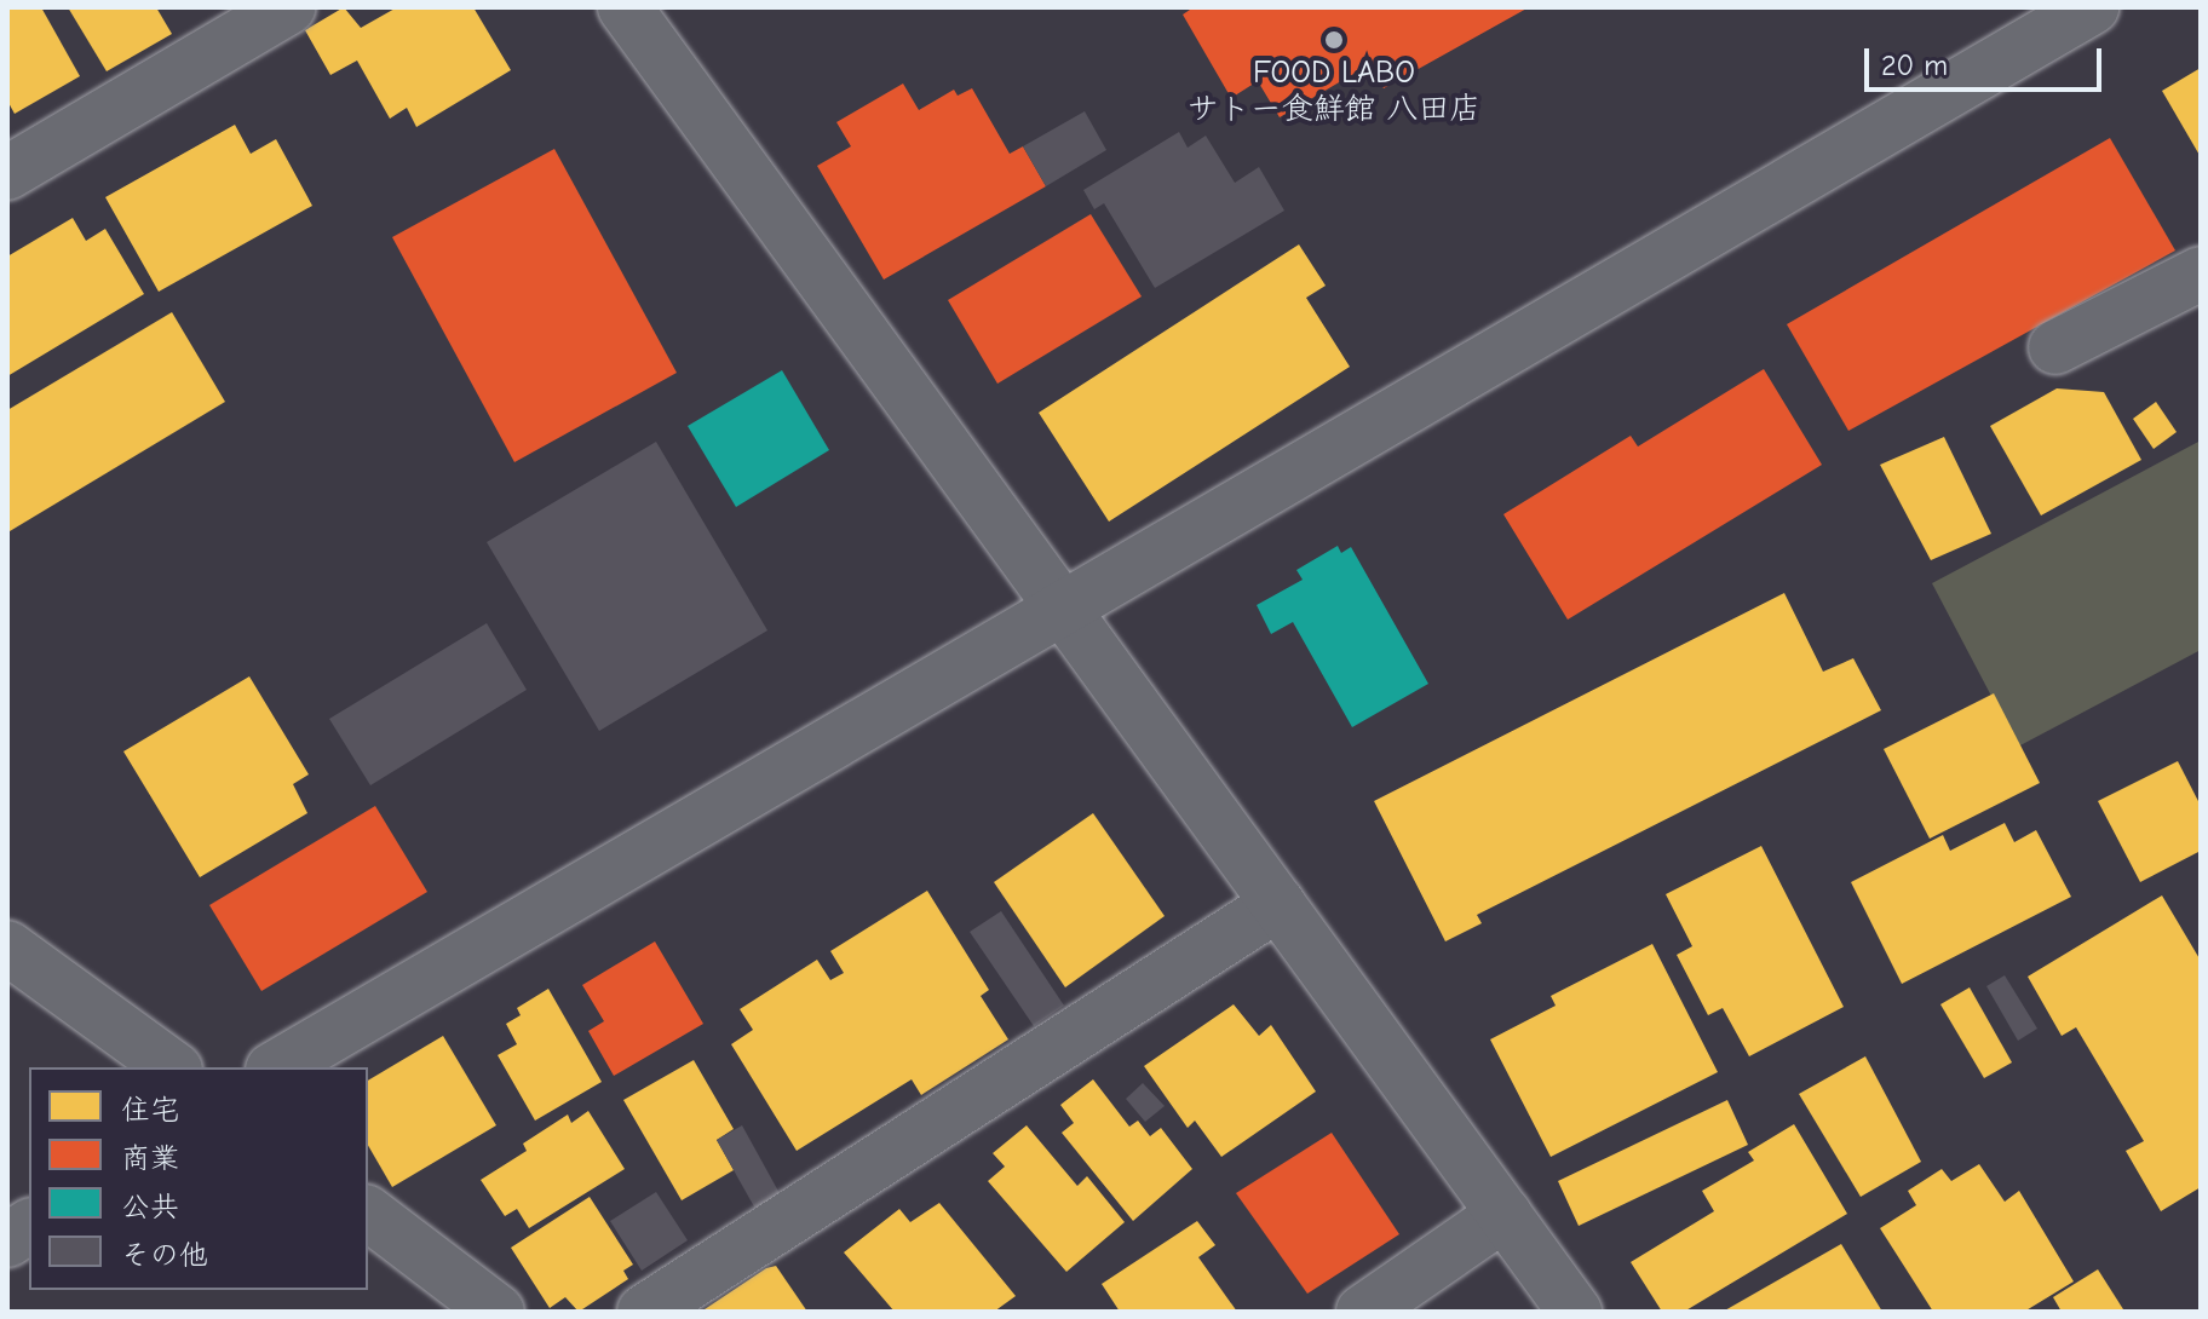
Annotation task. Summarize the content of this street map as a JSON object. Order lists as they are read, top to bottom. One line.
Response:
{"places":["FOOD LABO サトー食鮮館 八田店"],"legend":["住宅","商業","公共","その他"],"scale_bar":"20 m"}
